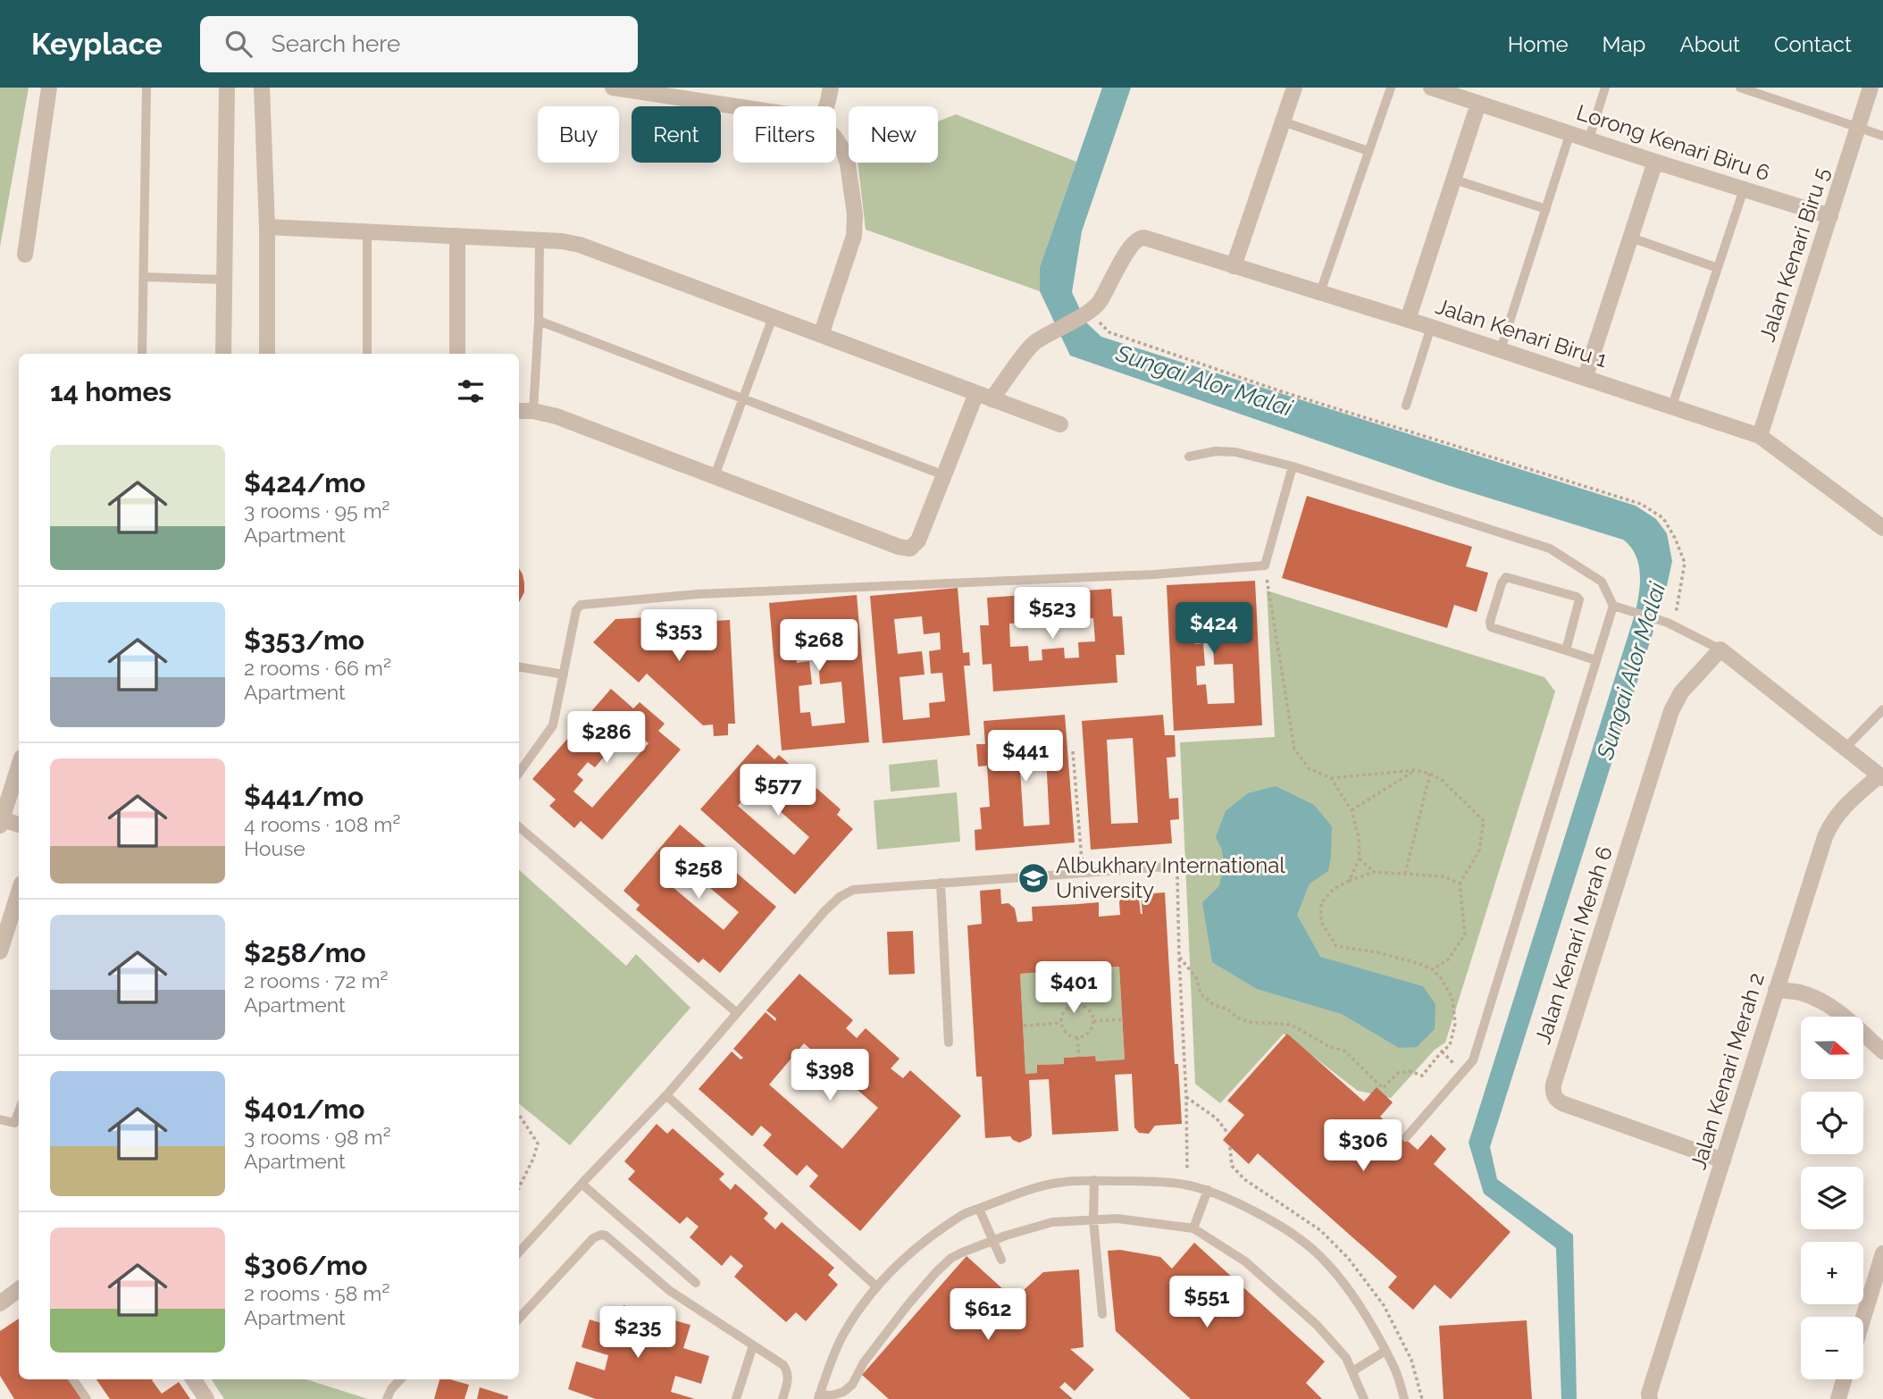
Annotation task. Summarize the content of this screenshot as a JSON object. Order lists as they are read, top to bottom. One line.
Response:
{"streets":{"street":["Lorong Kenari Biru 6","Jalan Kenari Biru 5","Jalan Kenari Biru 1","Jalan Kenari Merah 6","Jalan Kenari Merah 2"]},"crossings":[["Lorong Kenari Biru 6","Jalan Kenari Biru 5"],["Jalan Kenari Biru 5","Jalan Kenari Biru 1"],["Jalan Kenari Merah 6","Jalan Kenari Merah 2"]],"water":["Sungai Alor Malai"],"places":{"school or university":["Albukhary International University"]},"north":"right","page":{"header":"Keyplace","search":"Search here","nav":["Home","Map","About","Contact"],"chip":["Buy","Rent","Filters","New"],"heading":"14 homes","list":[{"name":"$424/mo","note":"3 rooms · 95 m² · Apartment"},{"name":"$353/mo","note":"2 rooms · 66 m² · Apartment"},{"name":"$441/mo","note":"4 rooms · 108 m² · House"},{"name":"$258/mo","note":"2 rooms · 72 m² · Apartment"},{"name":"$401/mo","note":"3 rooms · 98 m² · Apartment"},{"name":"$306/mo","note":"2 rooms · 58 m² · Apartment"}],"price":["$523","$424","$353","$268","$286","$441","$577","$258","$401","$398","$306","$551","$612","$235"],"map_buttons":["+","−"]}}
